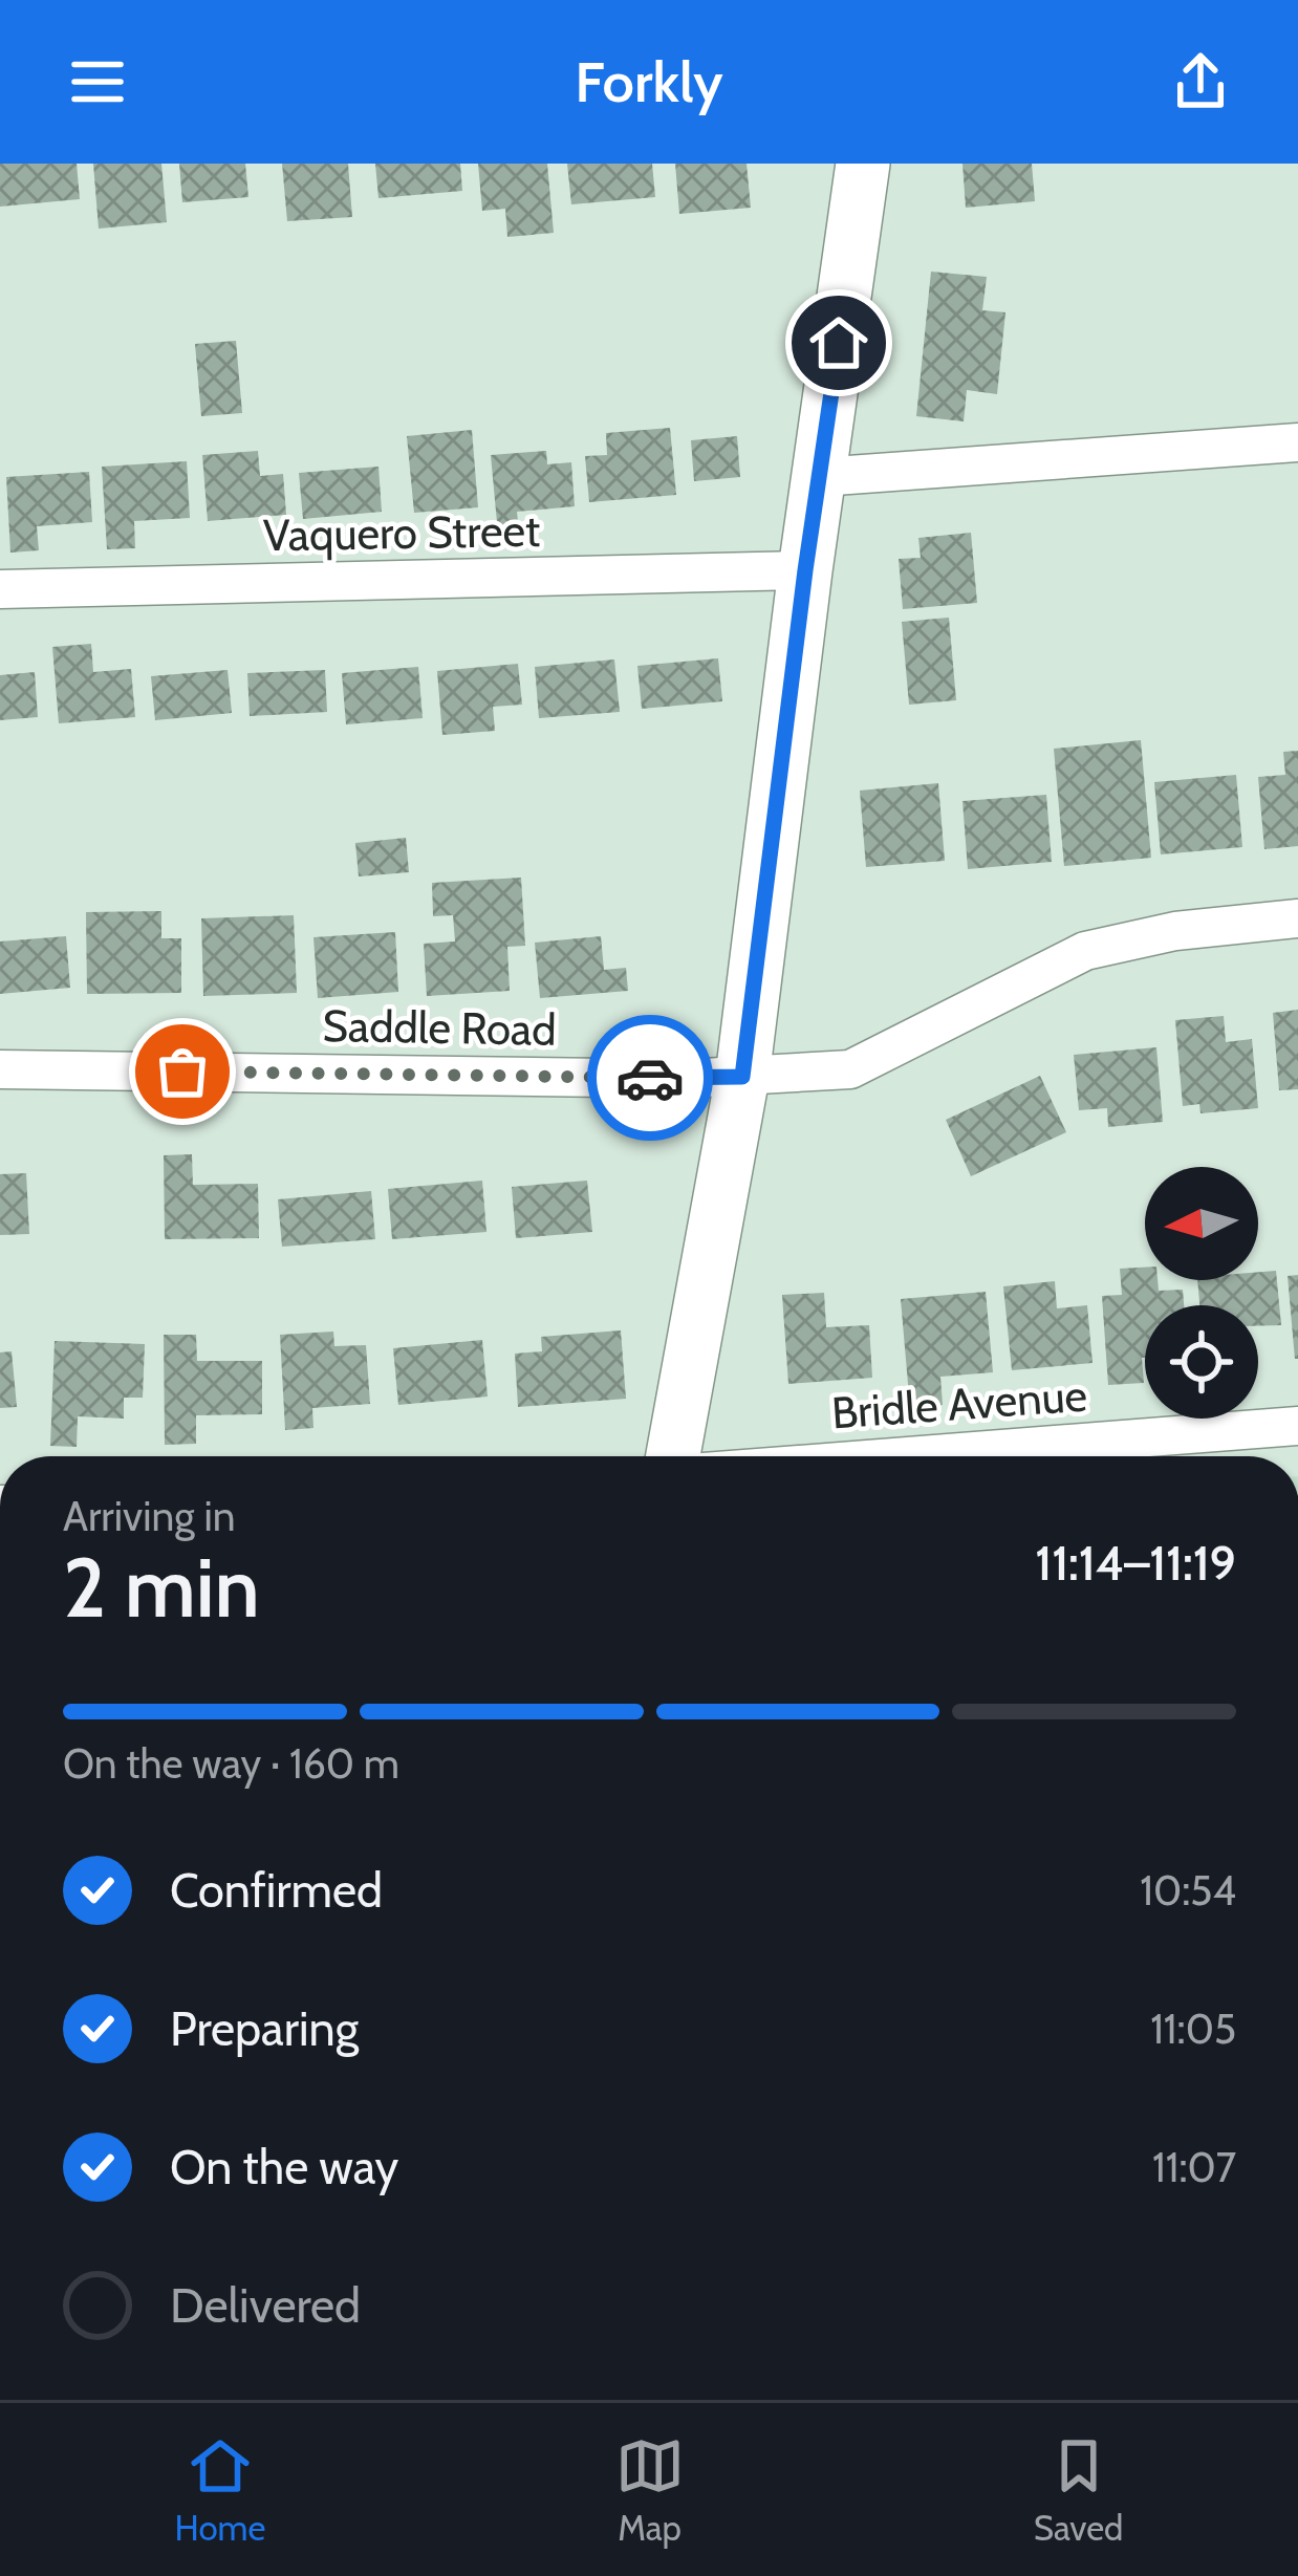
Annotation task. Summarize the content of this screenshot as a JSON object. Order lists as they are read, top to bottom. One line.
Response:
{"streets":{"street":["Vaquero Street","Saddle Road","Bridle Avenue"]},"north":"left","page":{"header":"Forkly","heading":["2 min","Arriving in","11:14–11:19"],"bar":"On the way · 160 m","list":[["Confirmed","10:54"],["Preparing","11:05"],["On the way","11:07"],"Delivered"],"tabs":["Home","Map","Saved"]}}
